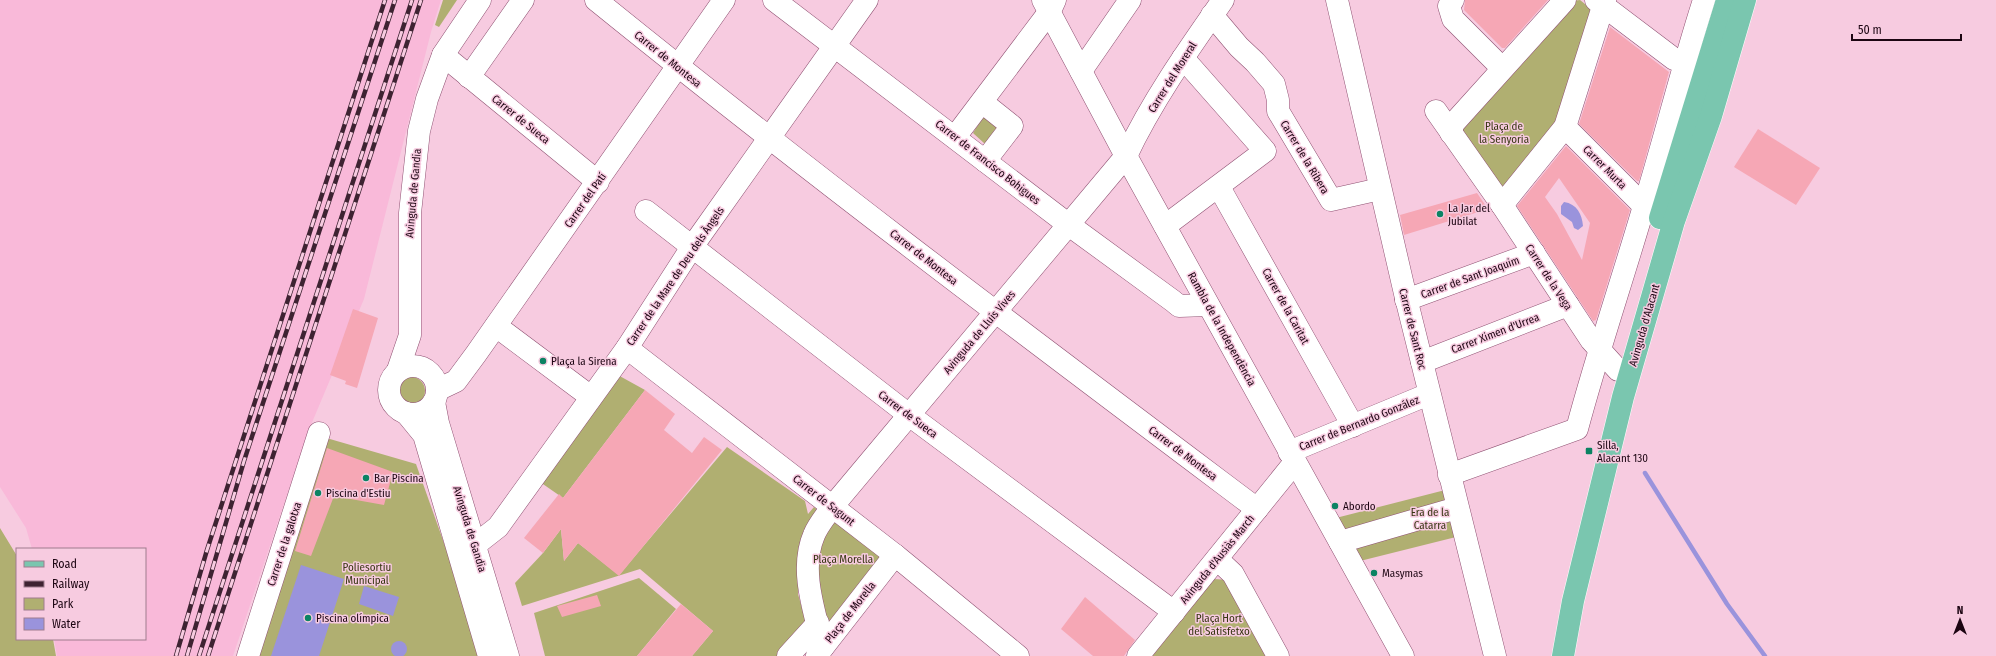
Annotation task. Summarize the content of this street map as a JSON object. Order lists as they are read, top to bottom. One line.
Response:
{"streets":{"main road":["Avinguda d'Alacant"],"street":["Carrer de Montesa","Carrer del Moreral","Carrer de Sueca","Carrer de la Ribera","Carrer de Francisco Bohigues","Carrer Murta","Avinguda de Gandia","Carrer del Patí","Carrer de la Mare de Deu dels Àngels","Carrer de Sant Joaquim","Carrer de la Vega","Carrer de la Caritat","Rambla de la Independència","Carrer de Sant Roc","Avinguda de Lluís Vives","Carrer Ximen d'Urrea","Carrer de Bernardo González","Carrer de Sagunt","Carrer de la galotxa","Avinguda d'Ausiàs March","Plaça de Morella"]},"crossings":[["Carrer de Montesa","Carrer del Patí"],["Carrer de Montesa","Carrer de la Mare de Deu dels Àngels"],["Carrer de Montesa","Avinguda de Lluís Vives"],["Carrer de Montesa","Avinguda d'Ausiàs March"],["Carrer del Moreral","Carrer de la Ribera"],["Carrer del Moreral","Rambla de la Independència"],["Carrer del Moreral","Avinguda de Lluís Vives"],["Carrer de Sueca","Avinguda de Gandia"],["Carrer de Sueca","Carrer del Patí"],["Carrer de Sueca","Carrer de la Mare de Deu dels Àngels"],["Carrer de Sueca","Avinguda de Lluís Vives"],["Carrer de Sueca","Avinguda d'Ausiàs March"],["Carrer de la Ribera","Carrer de Sant Roc"],["Carrer de Francisco Bohigues","Carrer de la Mare de Deu dels Àngels"],["Carrer de Francisco Bohigues","Rambla de la Independència"],["Carrer de Francisco Bohigues","Avinguda de Lluís Vives"],["Avinguda de Gandia","Carrer del Patí"],["Avinguda de Gandia","Carrer de la Mare de Deu dels Àngels"],["Carrer de la Mare de Deu dels Àngels","Carrer de Sagunt"],["Carrer de Sant Joaquim","Carrer de la Vega"],["Carrer de Sant Joaquim","Carrer de Sant Roc"],["Carrer de la Vega","Avinguda d'Alacant"],["Carrer de la Vega","Carrer Ximen d'Urrea"],["Carrer de la Caritat","Carrer de Bernardo González"],["Rambla de la Independència","Avinguda de Lluís Vives"],["Rambla de la Independència","Carrer de Bernardo González"],["Rambla de la Independència","Avinguda d'Ausiàs March"],["Carrer de Sant Roc","Carrer Ximen d'Urrea"],["Carrer de Sant Roc","Carrer de Bernardo González"],["Avinguda de Lluís Vives","Carrer de Sagunt"],["Avinguda de Lluís Vives","Plaça de Morella"],["Carrer de Bernardo González","Avinguda d'Ausiàs March"],["Carrer de Sagunt","Plaça de Morella"]],"parks":["Plaça de la Senyoria","Era de la Catarra","Plaça Morella","Poliesortiu Municipal","Plaça Hort del Satisfetxo"],"places":{"other":["La Jar del Jubilat","Plaça la Sirena","Bar Piscina","Piscina d'Estiu","Abordo","Masymas","Piscina olímpica"],"transit":["Silla, Alacant 130"]},"legend":["Road","Railway","Park","Water"],"scale_bar":"50 m","north":"top"}
